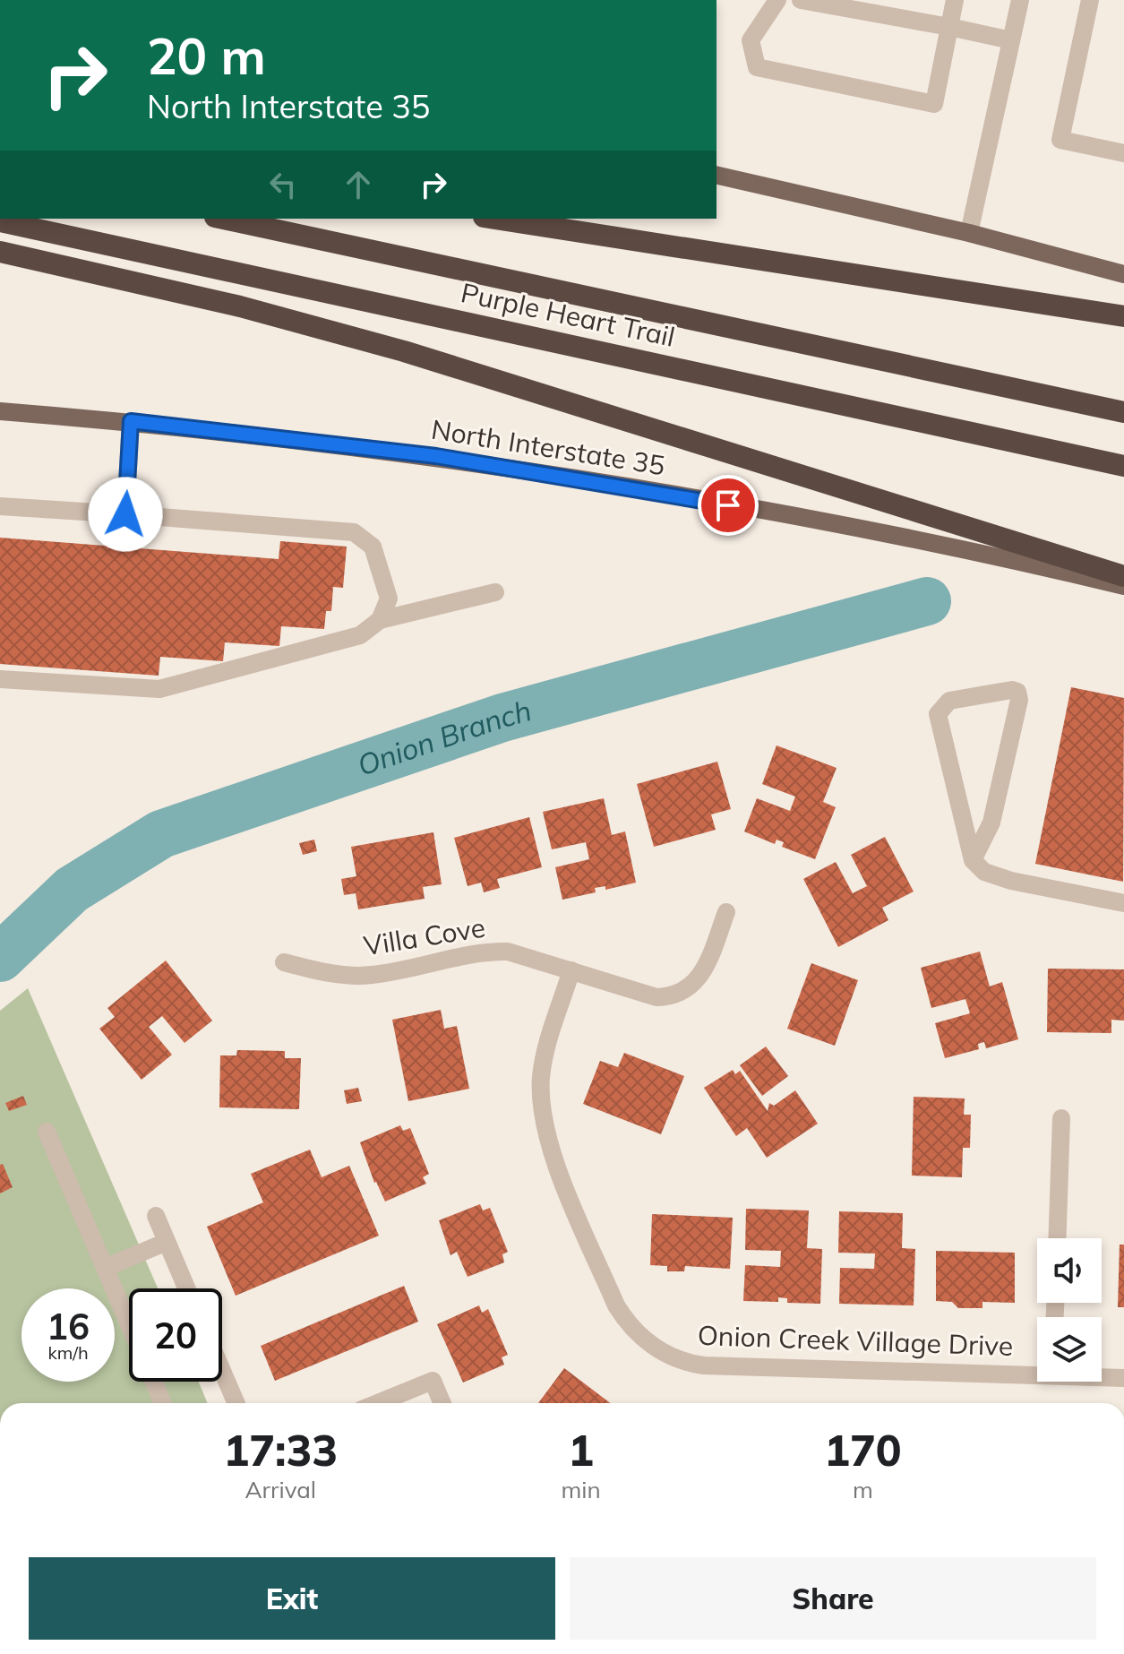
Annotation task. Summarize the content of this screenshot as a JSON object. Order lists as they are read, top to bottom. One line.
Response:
{"streets":{"highway":["Purple Heart Trail"],"main road":["North Interstate 35"],"street":["Villa Cove","Onion Creek Village Drive"]},"crossings":[["Villa Cove","Onion Creek Village Drive"]],"water":["Onion Branch"],"page":{"turn":["20 m","North Interstate 35"],"speed":"16 km/h","limit":"20","eta":["17:33","Arrival","1","min","170","m"],"buttons":["Exit","Share"]}}
